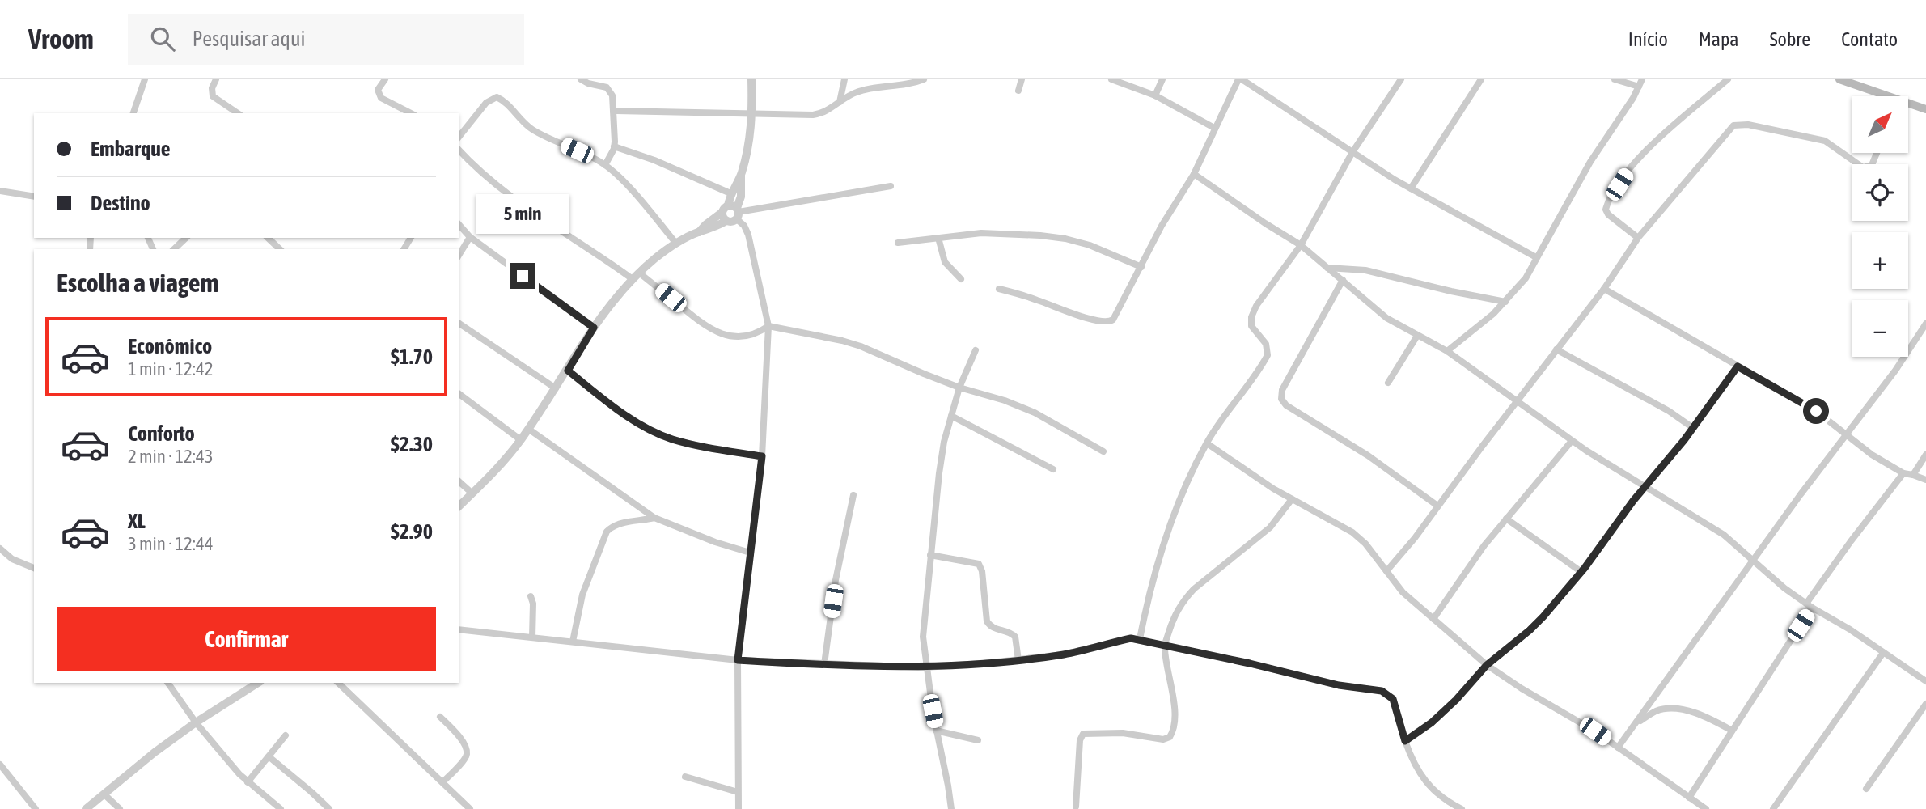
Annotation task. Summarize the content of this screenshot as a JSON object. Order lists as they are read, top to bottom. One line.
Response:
{"north":"top right","page":{"header":"Vroom","search":"Pesquisar aqui","nav":["Início","Mapa","Sobre","Contato"],"map_buttons":["+","−"],"banner":["Embarque","Destino"],"bubble":"5 min","heading":"Escolha a viagem","list":[{"name":"Econômico","note":"1 min · 12:42","value":"$1.70"},{"name":"Conforto","note":"2 min · 12:43","value":"$2.30"},{"name":"XL","note":"3 min · 12:44","value":"$2.90"}],"buttons":"Confirmar"}}
